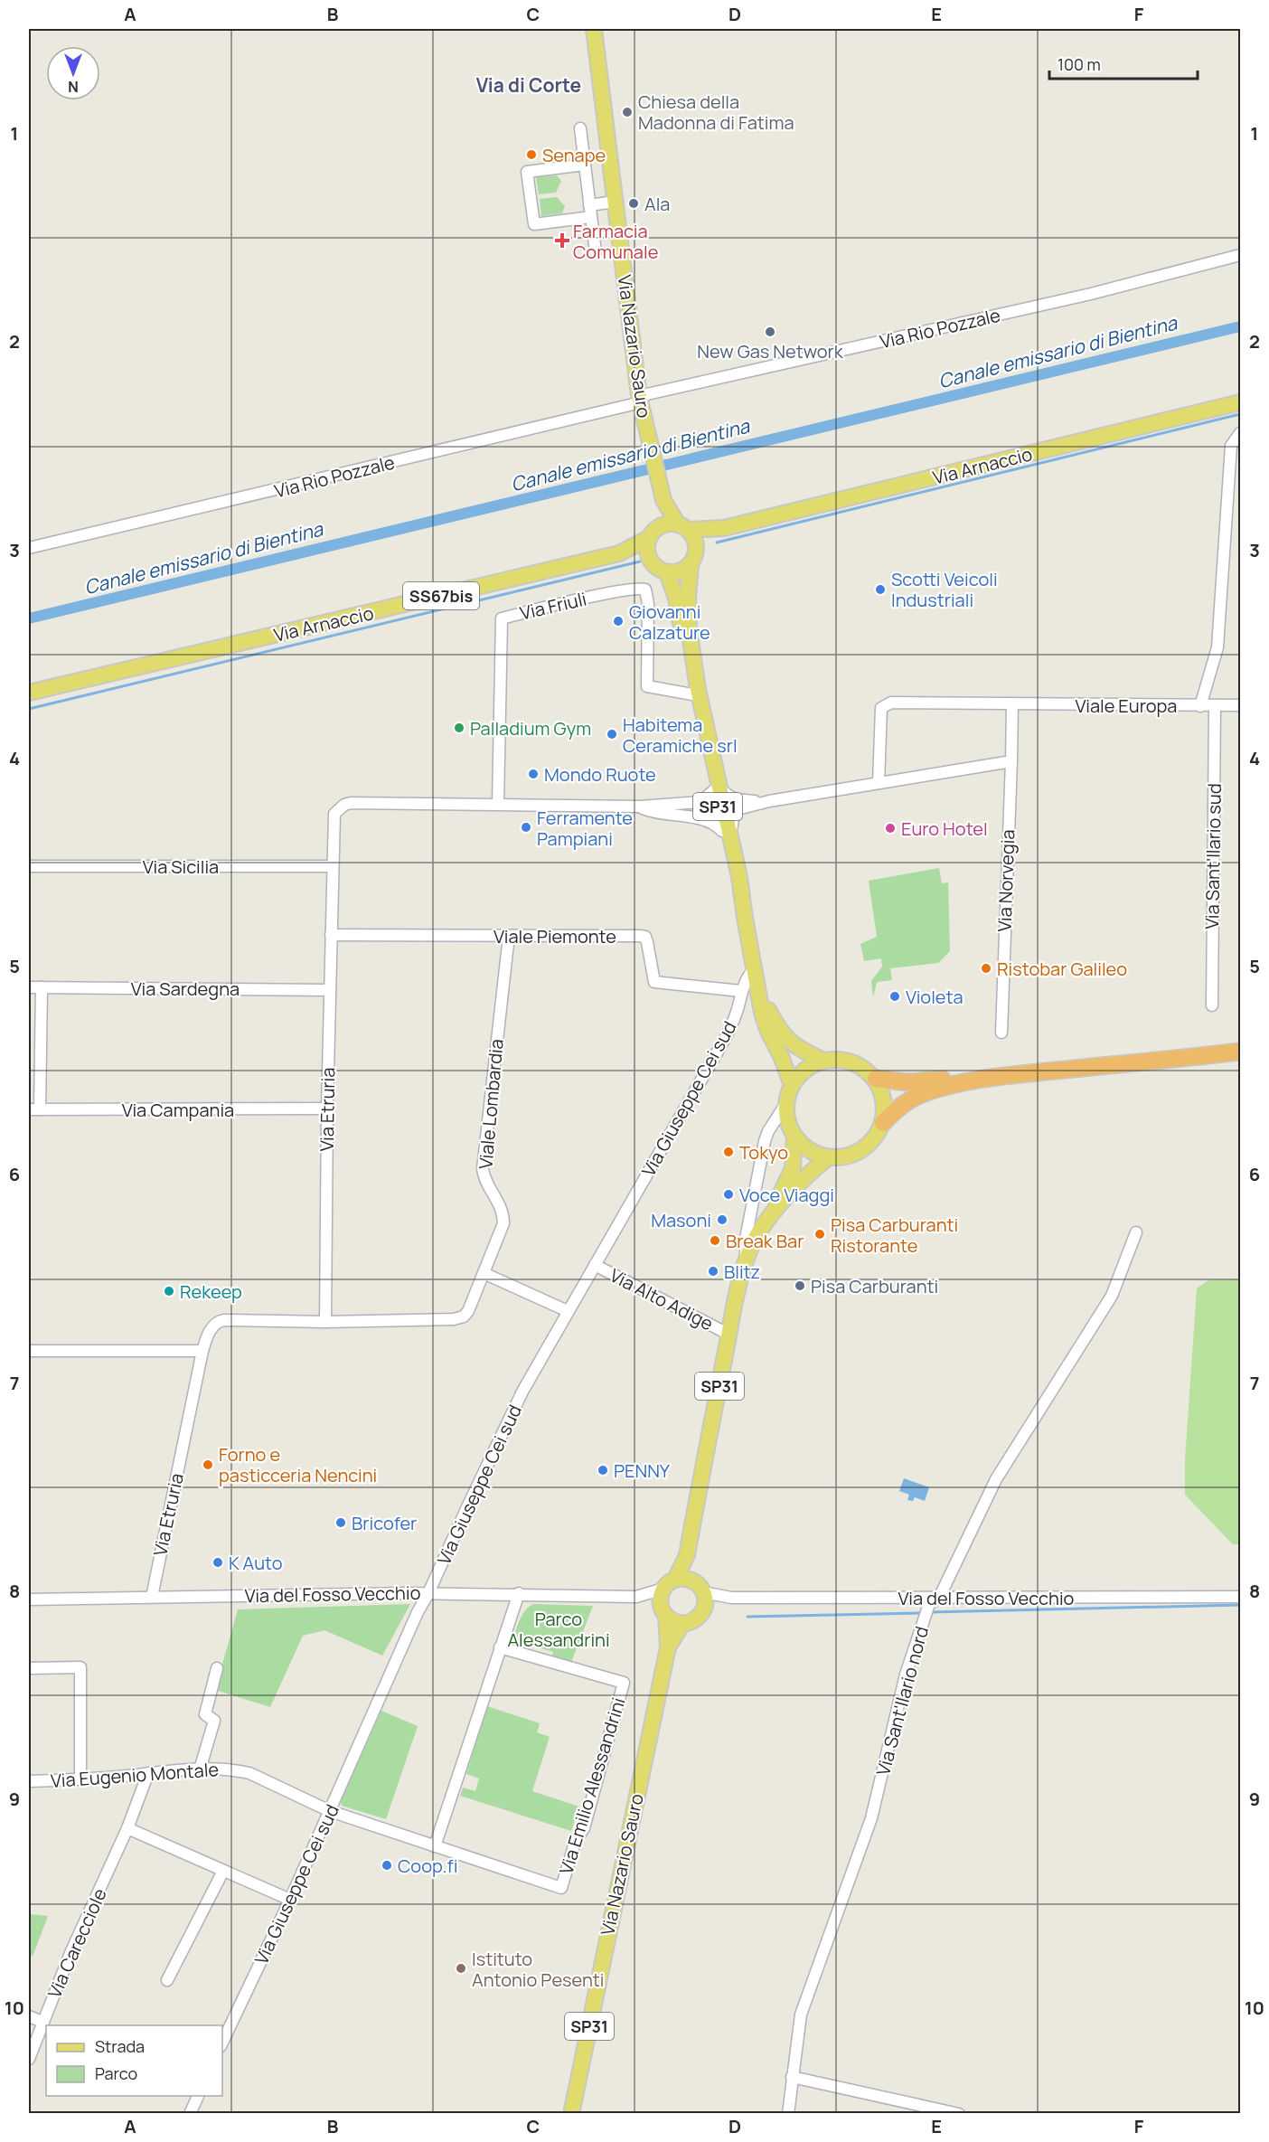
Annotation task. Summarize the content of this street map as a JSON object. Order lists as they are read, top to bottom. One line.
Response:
{"streets":{"main road":["Via Nazario Sauro","Via Arnaccio","SS67bis","SP31"],"street":["Via Rio Pozzale","Via Friuli","Viale Europa","Via Sant'Ilario sud","Via Sicilia","Via Norvegia","Viale Piemonte","Via Sardegna","Via Giuseppe Cei sud","Viale Lombardia","Via Campania","Via Etruria","Via Alto Adige","Via del Fosso Vecchio","Via Sant'Ilario nord","Via Eugenio Montale","Via Emilio Alessandrini","Via Carecciole"]},"crossings":[["Via Rio Pozzale","Via Nazario Sauro"],["Via Nazario Sauro","Via Arnaccio"],["Via Nazario Sauro","SS67bis"],["Via Nazario Sauro","SP31"],["Via Nazario Sauro","Via Alto Adige"],["Via Nazario Sauro","Via del Fosso Vecchio"],["Via Arnaccio","SS67bis"],["Via Arnaccio","SP31"],["SS67bis","SP31"],["Via Friuli","SP31"],["Via Friuli","Via Etruria"],["Viale Europa","Via Sant'Ilario sud"],["SP31","Via Giuseppe Cei sud"],["SP31","Via Etruria"],["Via Sicilia","Via Etruria"],["Viale Piemonte","Via Giuseppe Cei sud"],["Viale Piemonte","Viale Lombardia"],["Viale Piemonte","Via Etruria"],["Via Sardegna","Via Etruria"],["Via Giuseppe Cei sud","Via Alto Adige"],["Via Giuseppe Cei sud","Via del Fosso Vecchio"],["Via Giuseppe Cei sud","Via Eugenio Montale"],["Viale Lombardia","Via Etruria"],["Via Campania","Via Etruria"],["Via Etruria","Via del Fosso Vecchio"],["Via del Fosso Vecchio","Via Sant'Ilario nord"],["Via Eugenio Montale","Via Emilio Alessandrini"],["Via Eugenio Montale","Via Carecciole"]],"districts":["Via di Corte"],"water":["Canale emissario di Bientina"],"parks":["Parco Alessandrini"],"places":{"other":["Chiesa della Madonna di Fatima","Senape","Ala","New Gas Network","Scotti Veicoli Industriali","Giovanni Calzature","Palladium Gym","Habitema Ceramiche srl","Mondo Ruote","Ferramente Pampiani","Euro Hotel","Ristobar Galileo","Violeta","Tokyo","Voce Viaggi","Masoni","Pisa Carburanti Ristorante","Break Bar","Blitz","Pisa Carburanti","Rekeep","Forno e pasticceria Nencini","PENNY","Bricofer","K Auto","Coop.fi","Istituto Antonio Pesenti"],"health":["Farmacia Comunale"]},"legend":["Strada","Parco"],"scale_bar":"100 m","north":"bottom","grid":{"columns":["A","B","C","D","E","F"],"rows":["1","2","3","4","5","6","7","8","9","10"]}}
